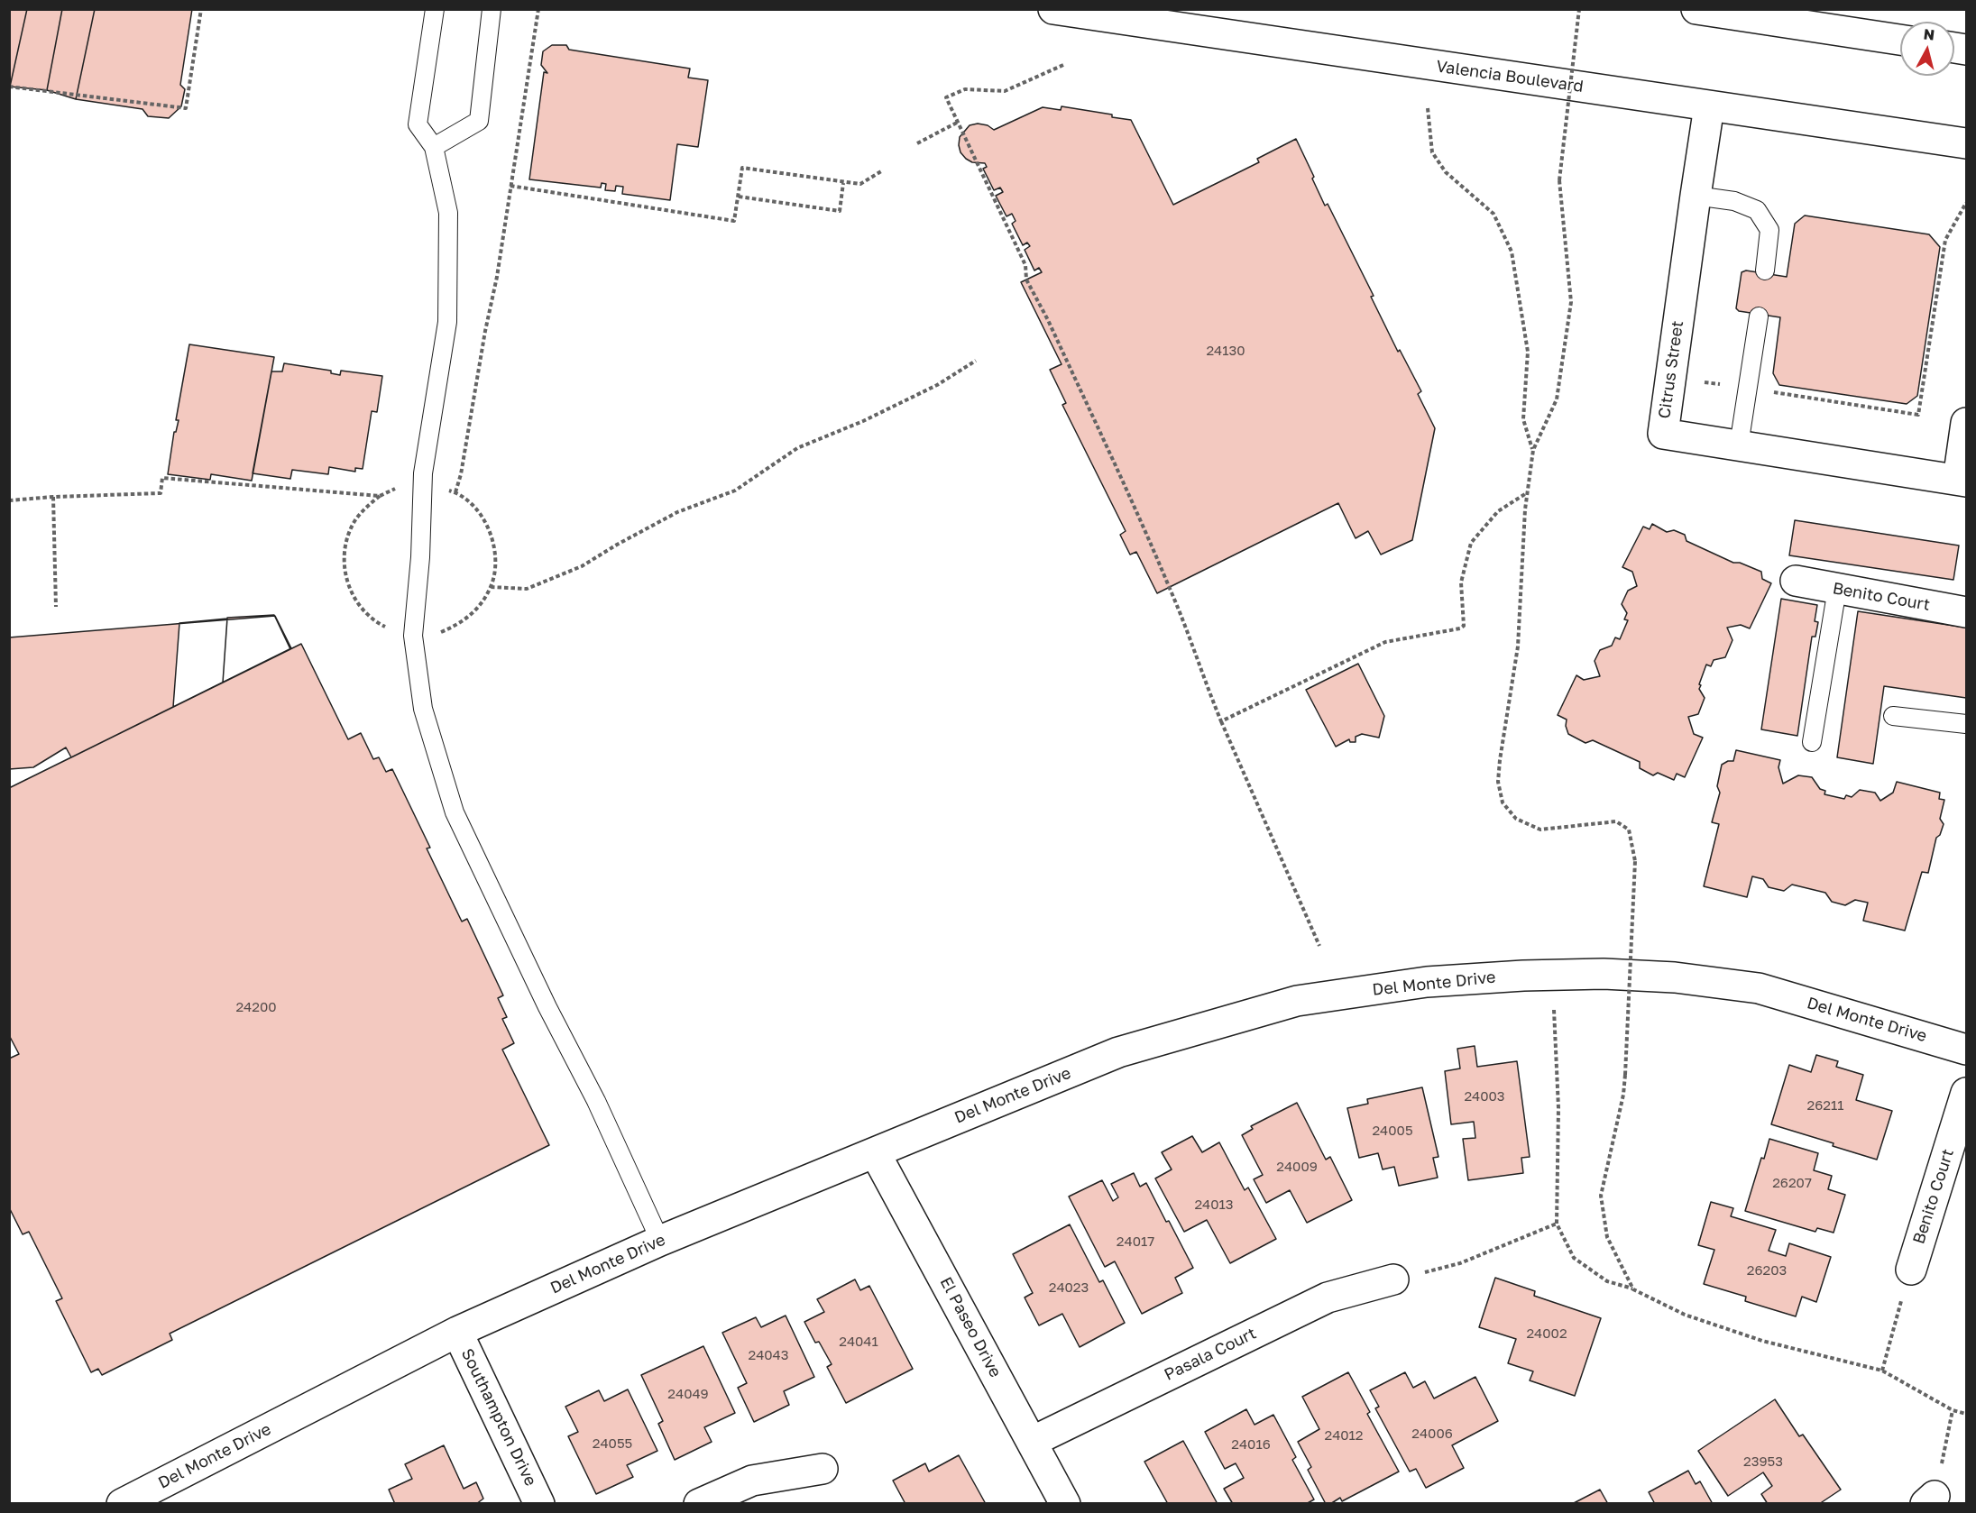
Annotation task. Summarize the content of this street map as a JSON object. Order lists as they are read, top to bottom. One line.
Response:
{"streets":{"street":["Valencia Boulevard","Citrus Street","Benito Court","Del Monte Drive","El Paseo Drive","Pasala Court","Southampton Drive"]},"crossings":[["Valencia Boulevard","Citrus Street"],["Del Monte Drive","El Paseo Drive"],["Del Monte Drive","Southampton Drive"],["El Paseo Drive","Pasala Court"]],"house_numbers":["24130","24200","24003","26211","24005","24009","26207","24013","24017","26203","24023","24002","24041","24043","24049","24006","24012","24055","24016","23953"],"north":"top"}
